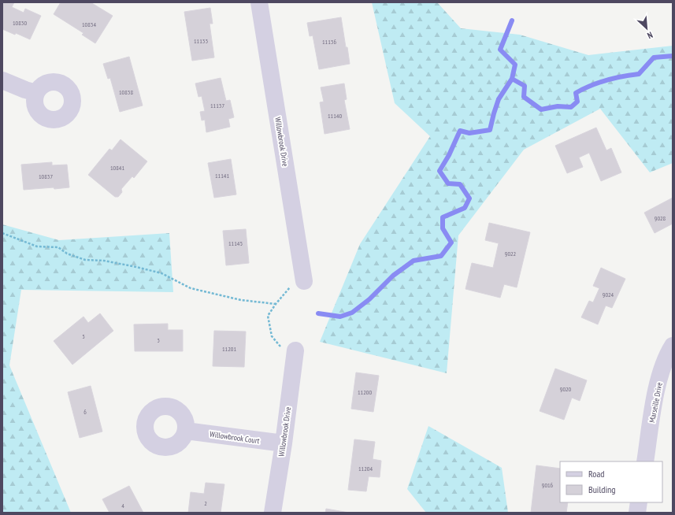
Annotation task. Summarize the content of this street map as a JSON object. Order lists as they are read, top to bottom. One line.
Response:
{"streets":{"street":["Willowbrook Drive","Marseille Drive","Willowbrook Court"]},"crossings":[["Willowbrook Drive","Willowbrook Court"]],"house_numbers":["10830","10834","11133","11136","10838","11137","11140","10841","11141","10837","9028","11145","9022","9024","5","3","11201","9020","11200","6","11204","9016","2","4"],"legend":["Road","Building"],"north":"bottom right"}
